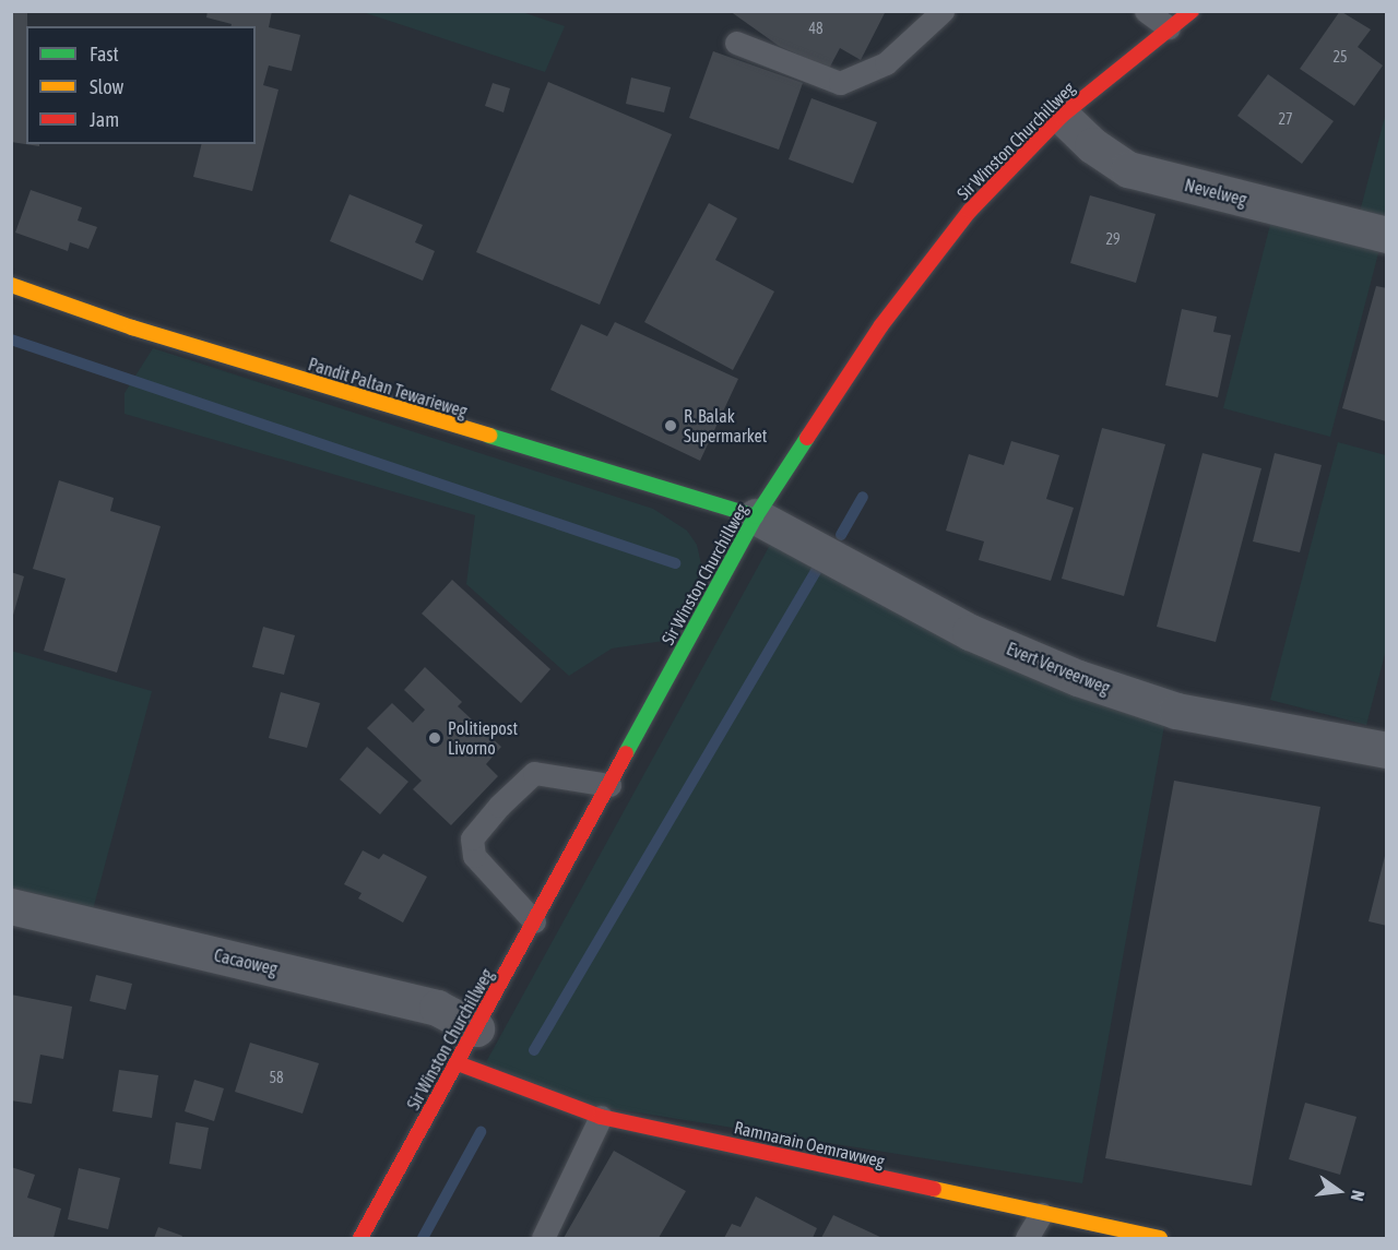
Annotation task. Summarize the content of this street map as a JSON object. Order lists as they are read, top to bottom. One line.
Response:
{"streets":{"street":["Sir Winston Churchillweg","Nevelweg","Pandit Paltan Tewarieweg","Evert Verveerweg","Cacaoweg","Ramnarain Oemrawweg"]},"crossings":[["Sir Winston Churchillweg","Nevelweg"],["Sir Winston Churchillweg","Pandit Paltan Tewarieweg"],["Sir Winston Churchillweg","Evert Verveerweg"],["Sir Winston Churchillweg","Cacaoweg"],["Sir Winston Churchillweg","Ramnarain Oemrawweg"],["Pandit Paltan Tewarieweg","Evert Verveerweg"]],"places":["R. Balak Supermarket","Politiepost Livorno"],"house_numbers":["48","25","27","29","58"],"legend":["Fast","Slow","Jam"],"north":"right"}
